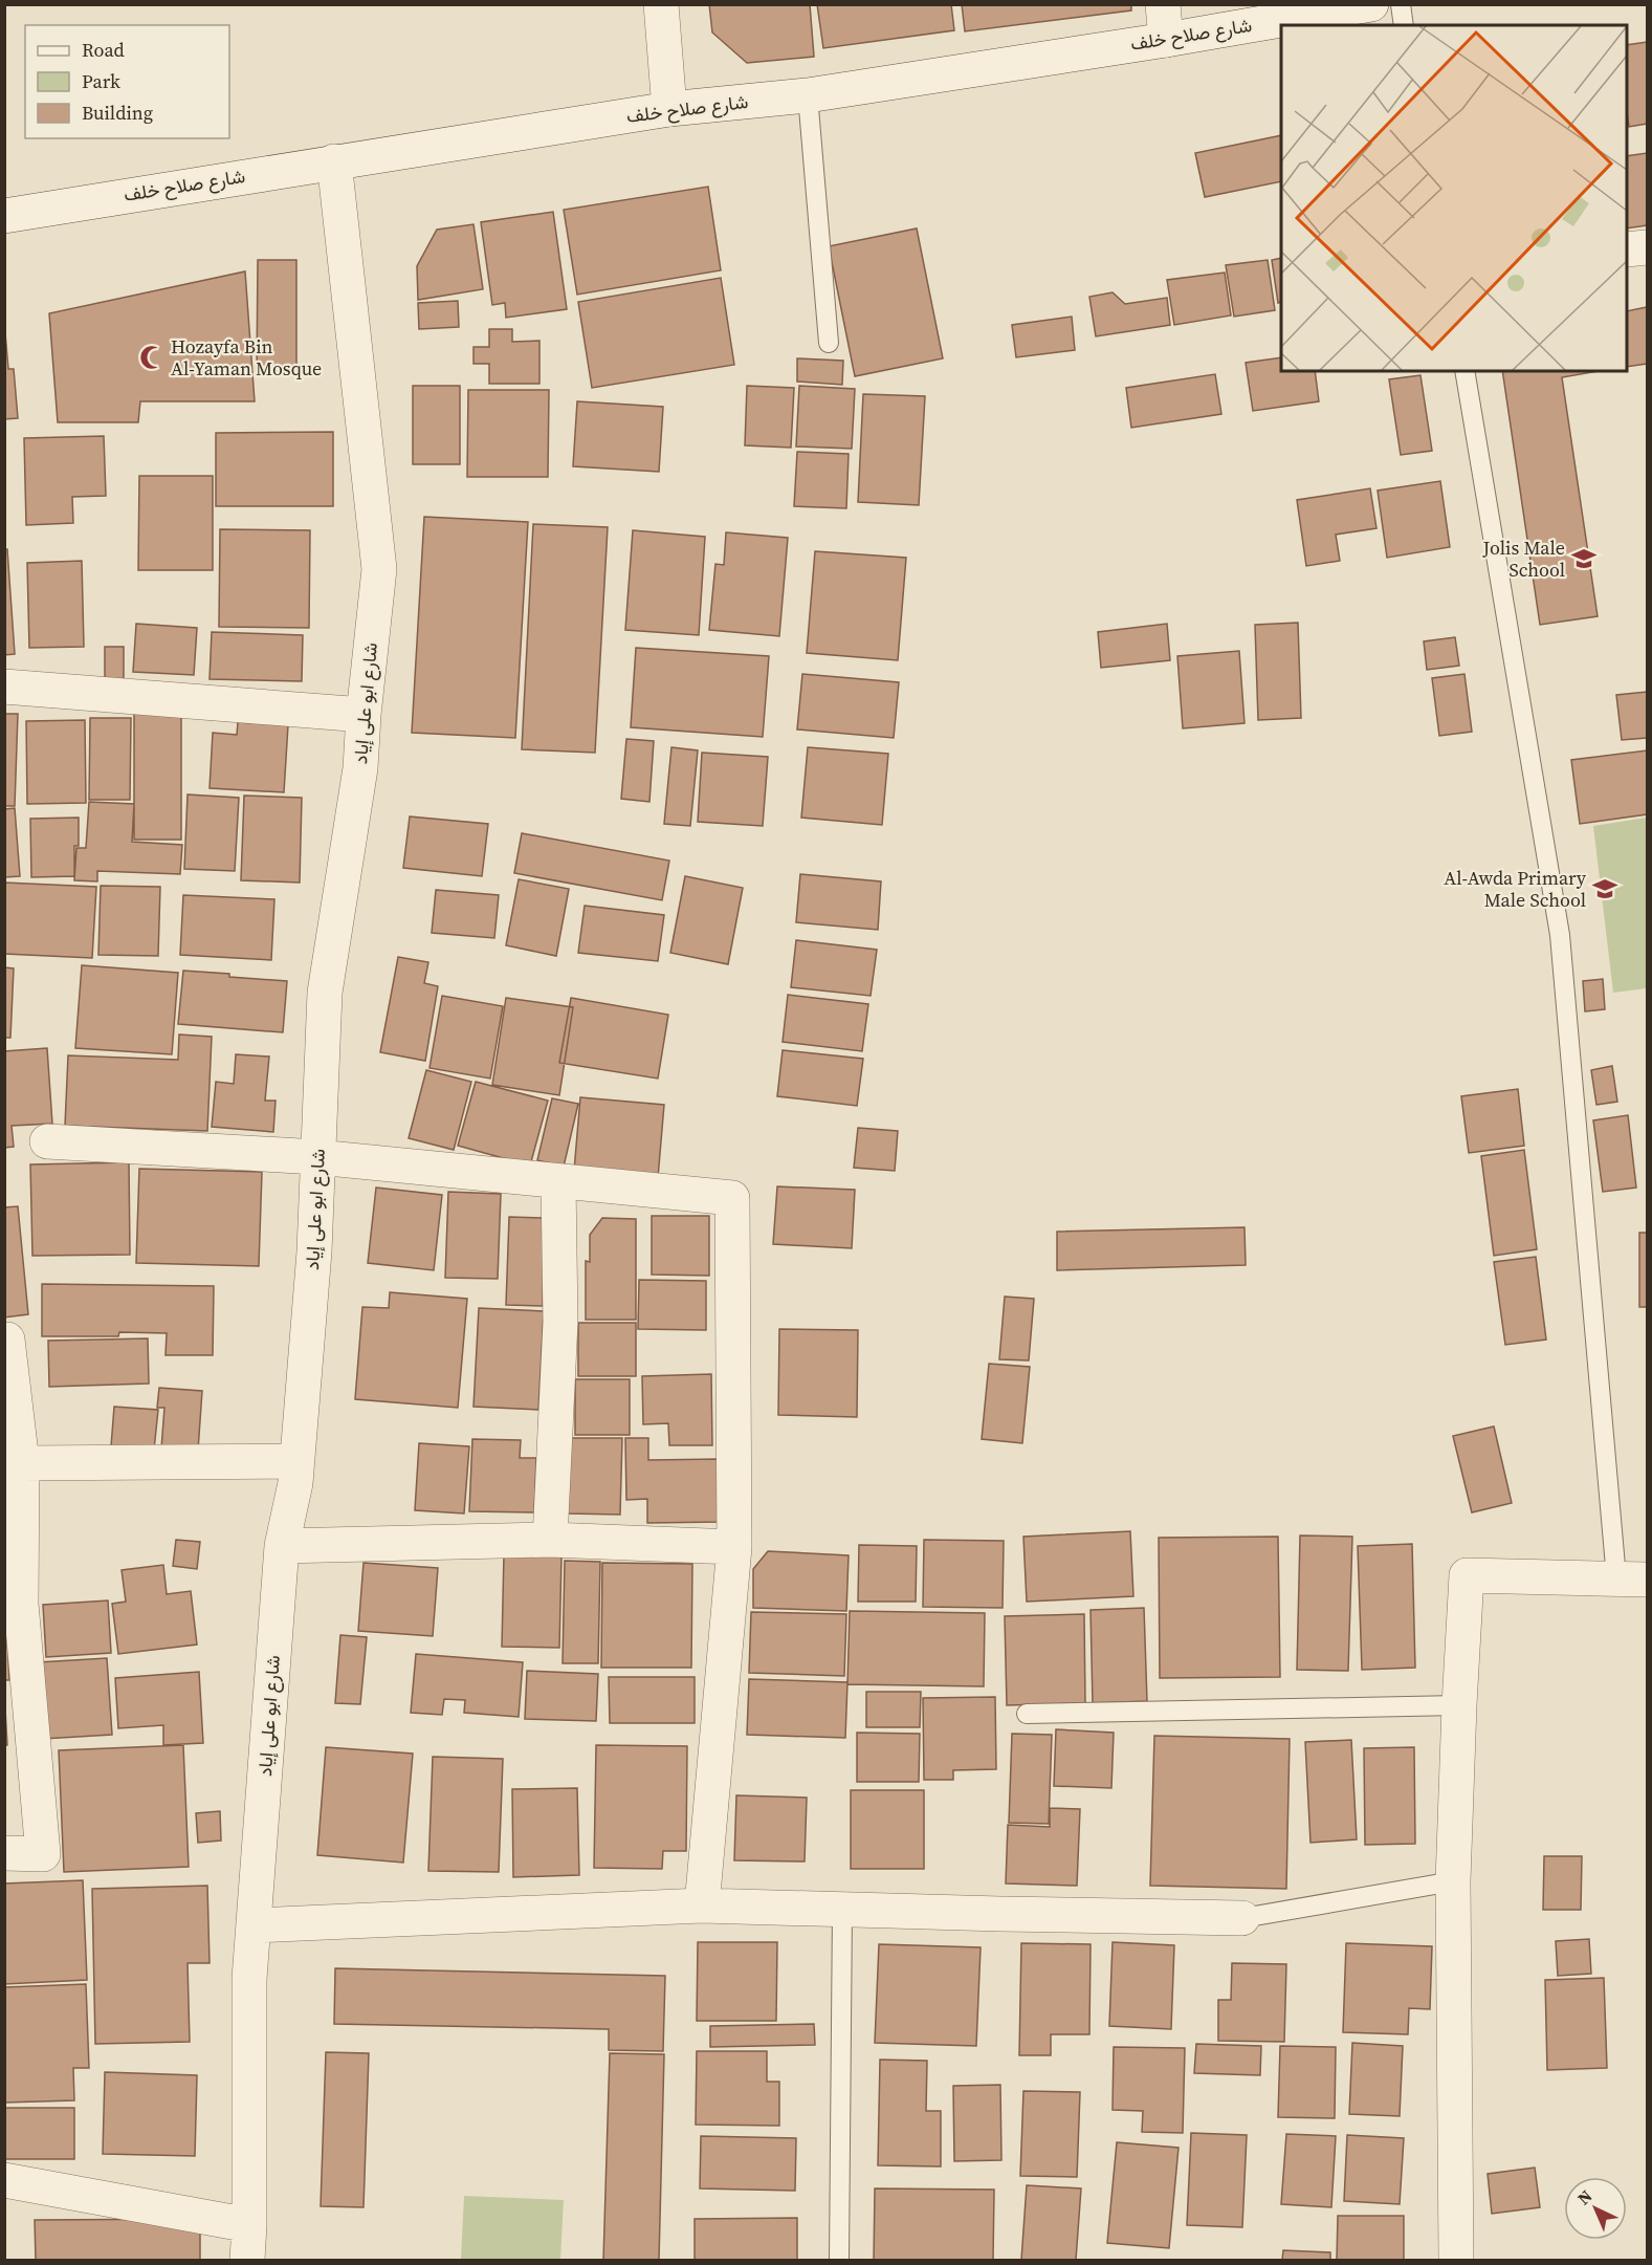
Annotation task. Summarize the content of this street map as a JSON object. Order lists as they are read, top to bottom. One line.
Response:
{"streets":{"street":["شارع صلاح خلف","شارع ابو على إياد"]},"crossings":[["شارع صلاح خلف","شارع ابو على إياد"]],"places":{"mosque":["Hozayfa Bin Al-Yaman Mosque"],"school or university":["Jolis Male School","Al-Awda Primary Male School"]},"legend":["Road","Park","Building"],"north":"top left"}
